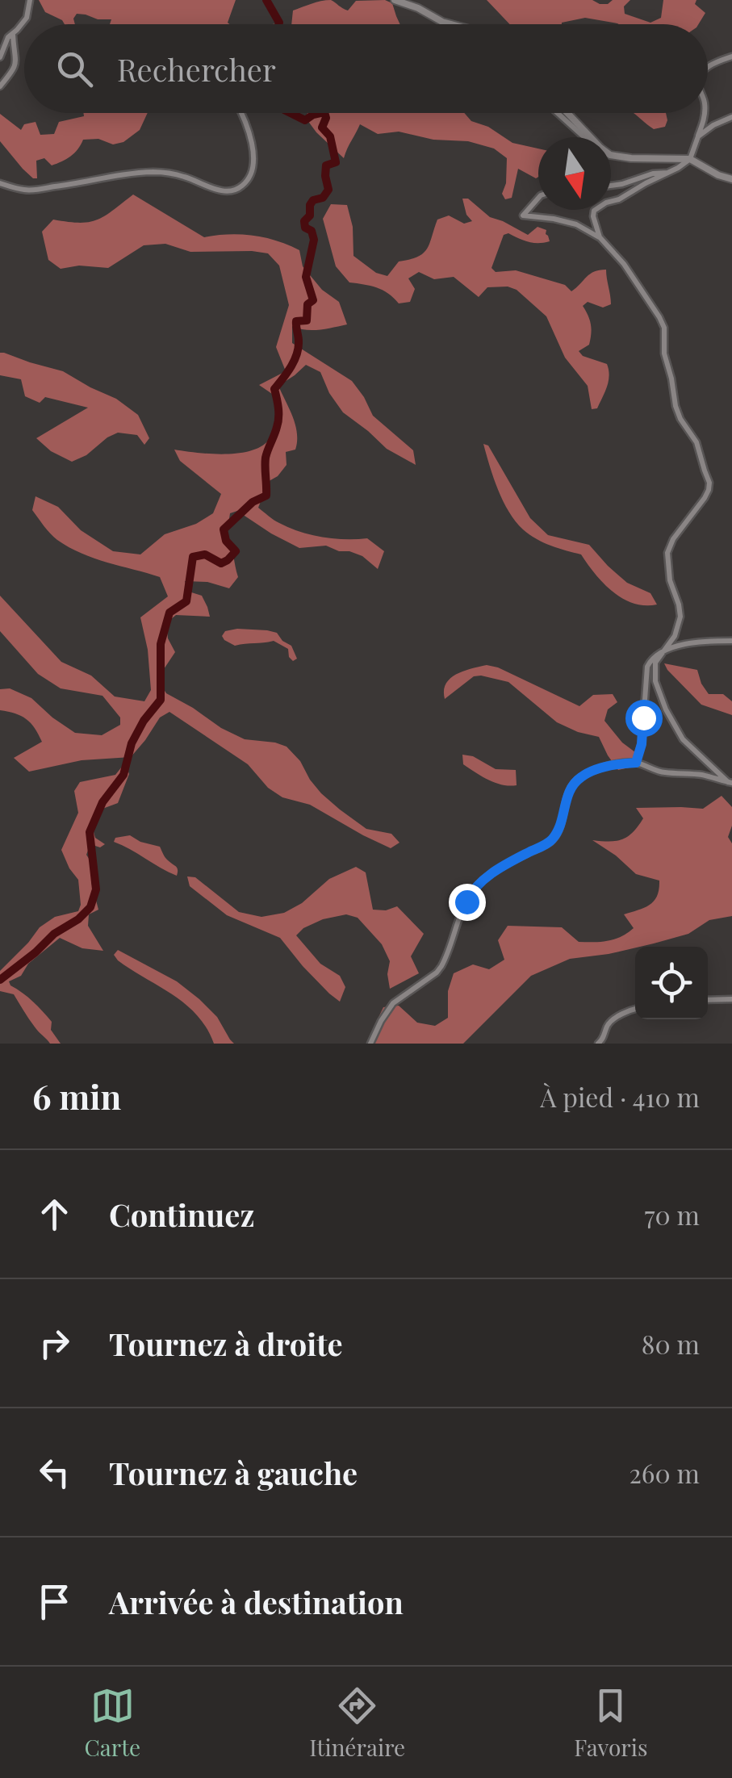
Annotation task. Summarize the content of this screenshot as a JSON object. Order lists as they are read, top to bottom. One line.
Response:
{"north":"bottom","page":{"search":"Rechercher","heading":["6 min","À pied · 410 m"],"list":[["Continuez","70 m"],["Tournez à droite","80 m"],["Tournez à gauche","260 m"],"Arrivée à destination"],"nav":["Carte","Itinéraire","Favoris"]}}
